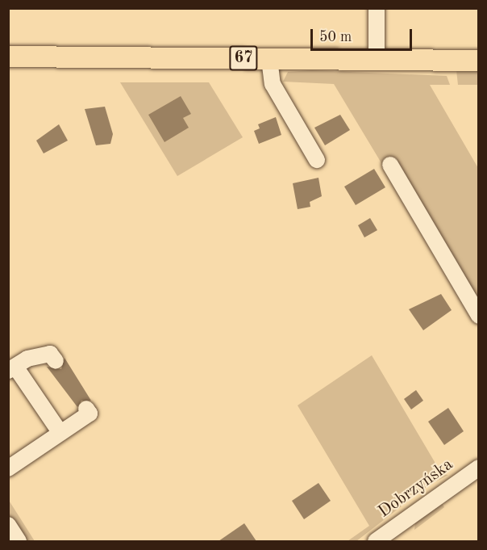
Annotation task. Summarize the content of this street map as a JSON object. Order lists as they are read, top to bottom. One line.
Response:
{"streets":{"main road":["67"],"street":["Dobrzyńska"]},"scale_bar":"50 m"}
